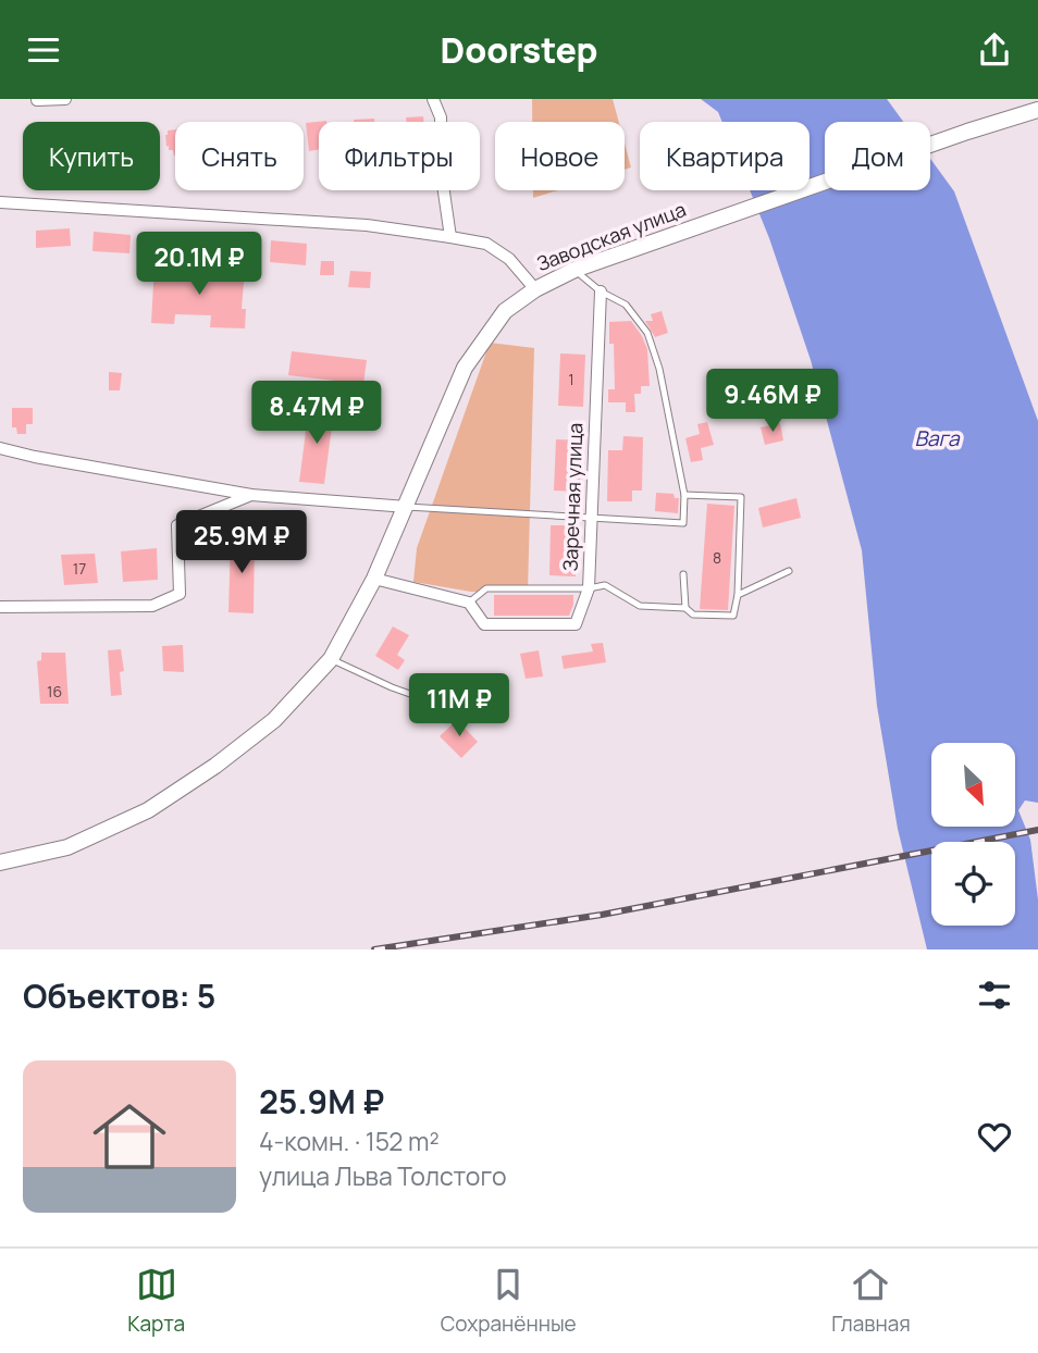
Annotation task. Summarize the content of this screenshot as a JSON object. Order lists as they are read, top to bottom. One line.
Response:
{"streets":{"main road":["Заводская улица"],"street":["Заречная улица"]},"crossings":[["Заводская улица","Заречная улица"]],"water":["Вага"],"house_numbers":["1","8","17","16"],"north":"bottom right","page":{"header":"Doorstep","chip":["Купить","Снять","Фильтры","Новое","Квартира","Дом"],"price":["20.1M ₽","9.46M ₽","8.47M ₽","25.9M ₽","11M ₽"],"heading":"Объектов: 5","list":[{"name":"25.9M ₽","note":"4-комн. · 152 m² · улица Льва Толстого"}],"tabs":["Карта","Сохранённые","Главная"]}}
